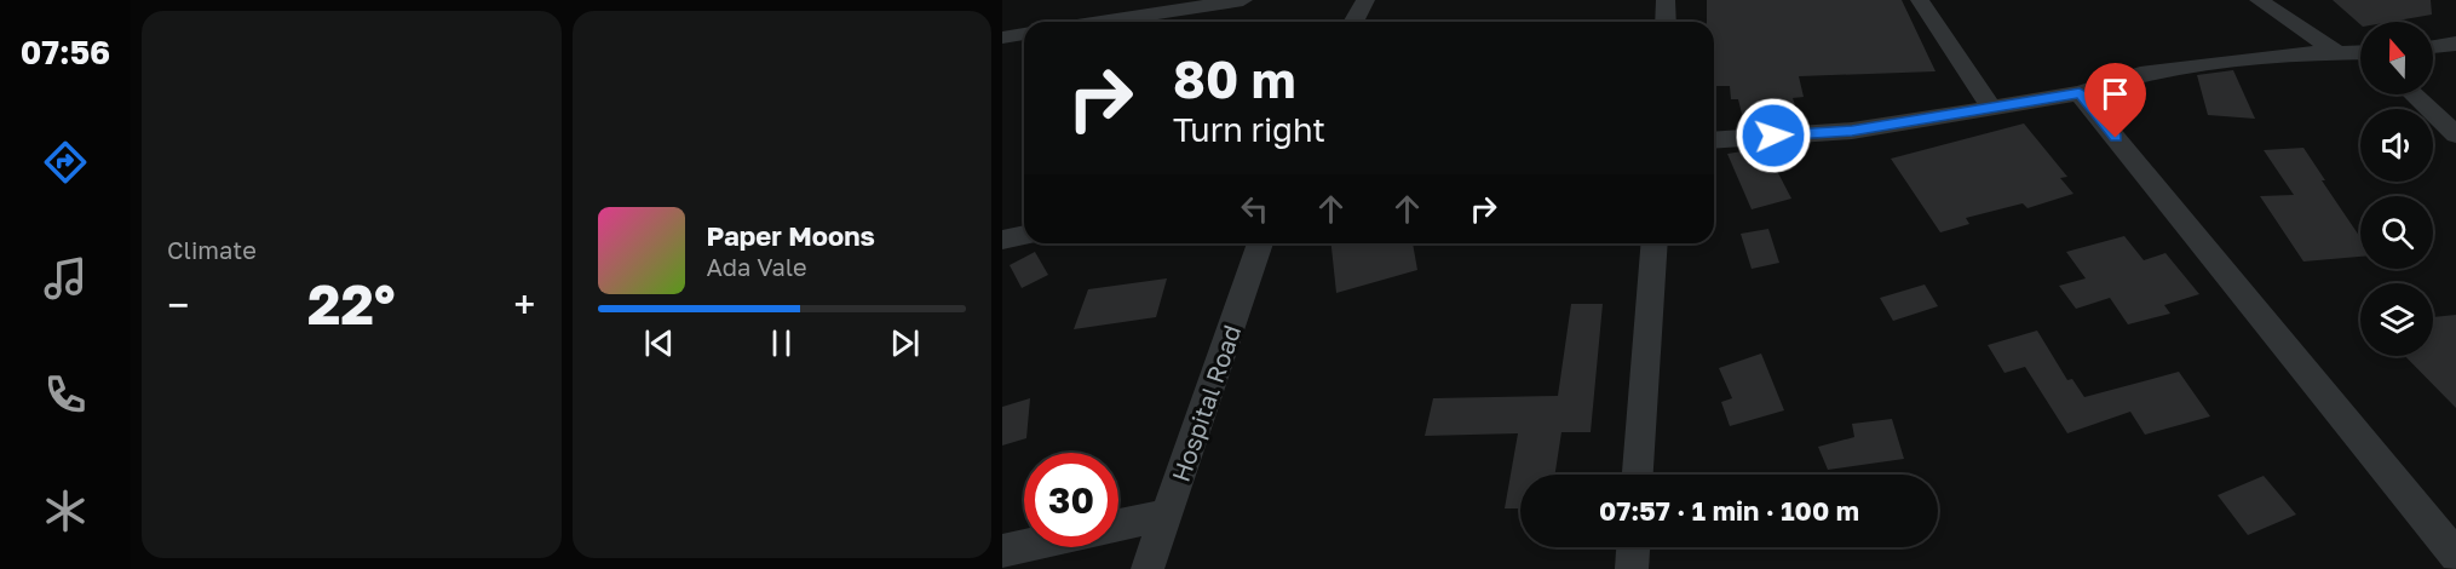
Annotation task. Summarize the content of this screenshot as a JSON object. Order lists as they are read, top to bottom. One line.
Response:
{"streets":{"street":["Hospital Road"]},"north":"top","page":{"tabs":"07:56","tile":"Climate","turn":["80 m","Turn right"],"song":["Paper Moons","Ada Vale"],"heat":["−","22°","+"],"limit":"30","trip":"07:57 · 1 min · 100 m"}}
